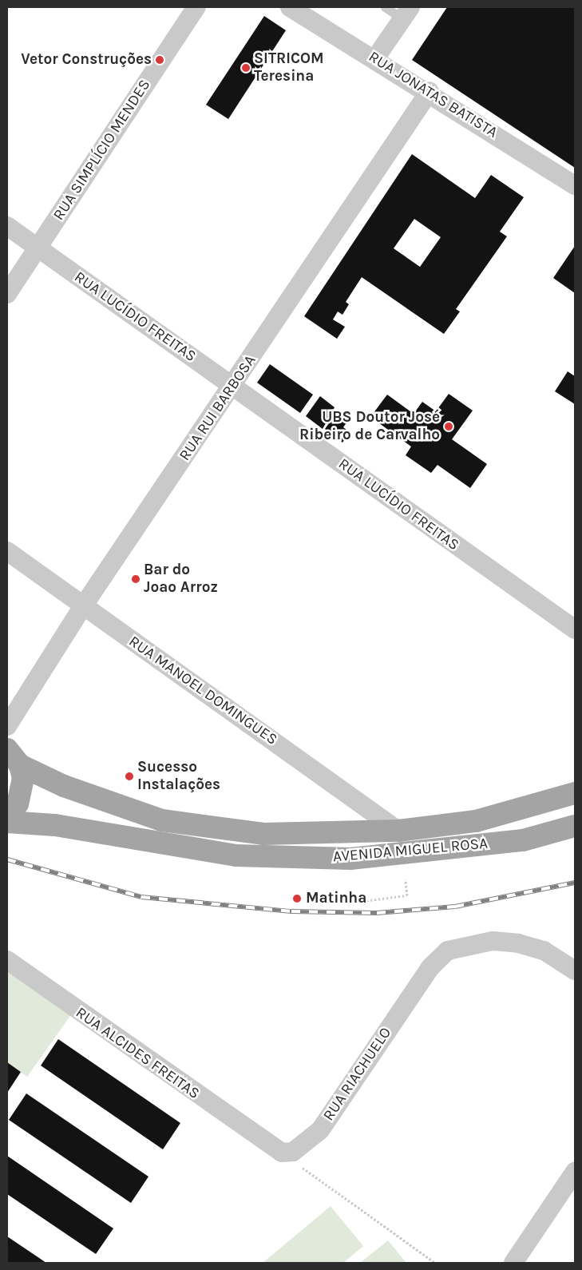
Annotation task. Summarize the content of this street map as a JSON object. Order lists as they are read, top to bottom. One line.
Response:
{"streets":{"main road":["AVENIDA MIGUEL ROSA"],"street":["RUA JONATAS BATISTA","RUA SIMPLÍCIO MENDES","RUA LUCÍDIO FREITAS","RUA RUI BARBOSA","RUA MANOEL DOMINGUES","RUA ALCIDES FREITAS","RUA RIACHUELO"]},"crossings":[["RUA JONATAS BATISTA","RUA RUI BARBOSA"],["RUA SIMPLÍCIO MENDES","RUA LUCÍDIO FREITAS"],["RUA LUCÍDIO FREITAS","RUA RUI BARBOSA"],["RUA RUI BARBOSA","RUA MANOEL DOMINGUES"],["RUA MANOEL DOMINGUES","AVENIDA MIGUEL ROSA"],["RUA ALCIDES FREITAS","RUA RIACHUELO"]],"places":["Vetor Construções","SITRICOM Teresina","UBS Doutor José Ribeiro de Carvalho","Bar do Joao Arroz","Sucesso Instalações","Matinha"]}
